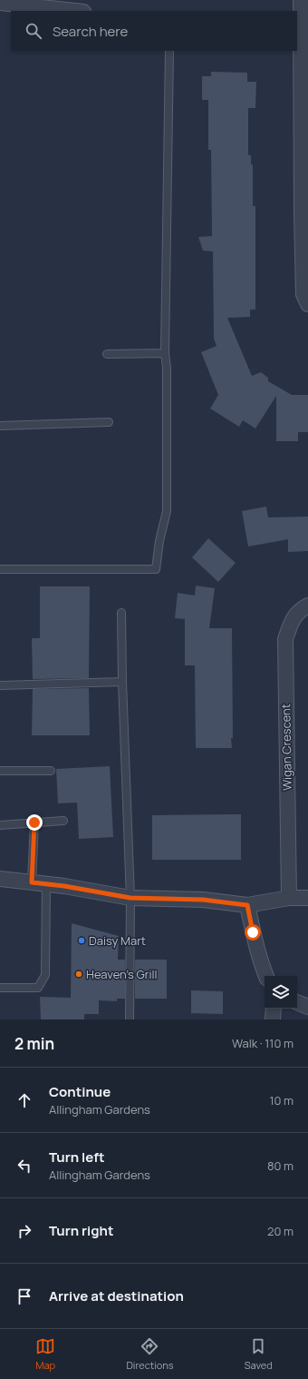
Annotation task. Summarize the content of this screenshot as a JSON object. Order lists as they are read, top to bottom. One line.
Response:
{"streets":{"street":["Wigan Crescent"]},"places":["Daisy Mart","Heaven's Grill"],"page":{"search":"Search here","heading":["2 min","Walk · 110 m"],"list":[["Continue","Allingham Gardens","10 m"],["Turn left","Allingham Gardens","80 m"],["Turn right","20 m"],"Arrive at destination"],"nav":["Map","Directions","Saved"]}}
